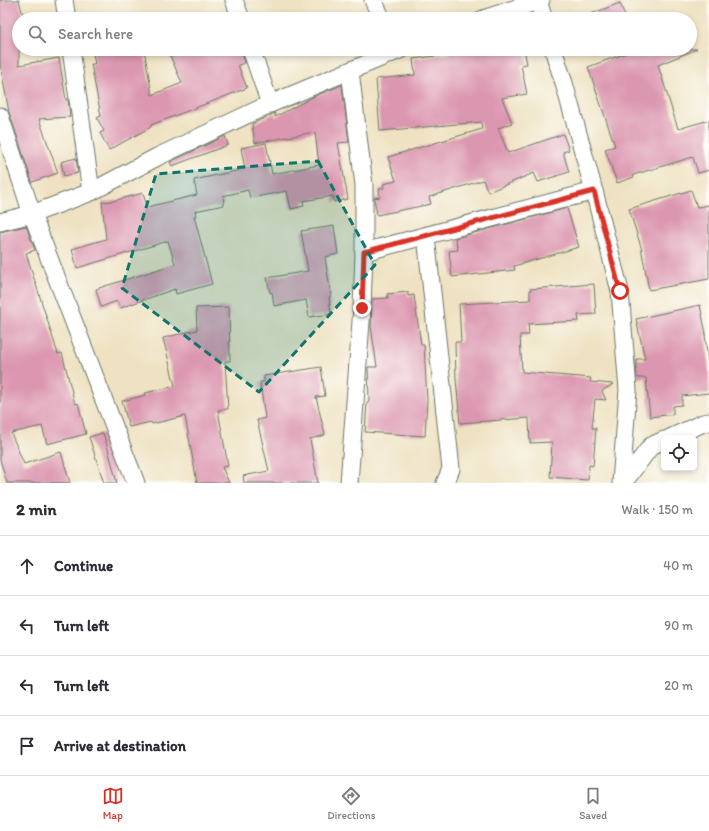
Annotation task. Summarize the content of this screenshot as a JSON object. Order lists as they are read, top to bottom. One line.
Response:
{"page":{"search":"Search here","heading":["2 min","Walk · 150 m"],"list":[["Continue","40 m"],["Turn left","90 m"],["Turn left","20 m"],"Arrive at destination"],"nav":["Map","Directions","Saved"]}}
